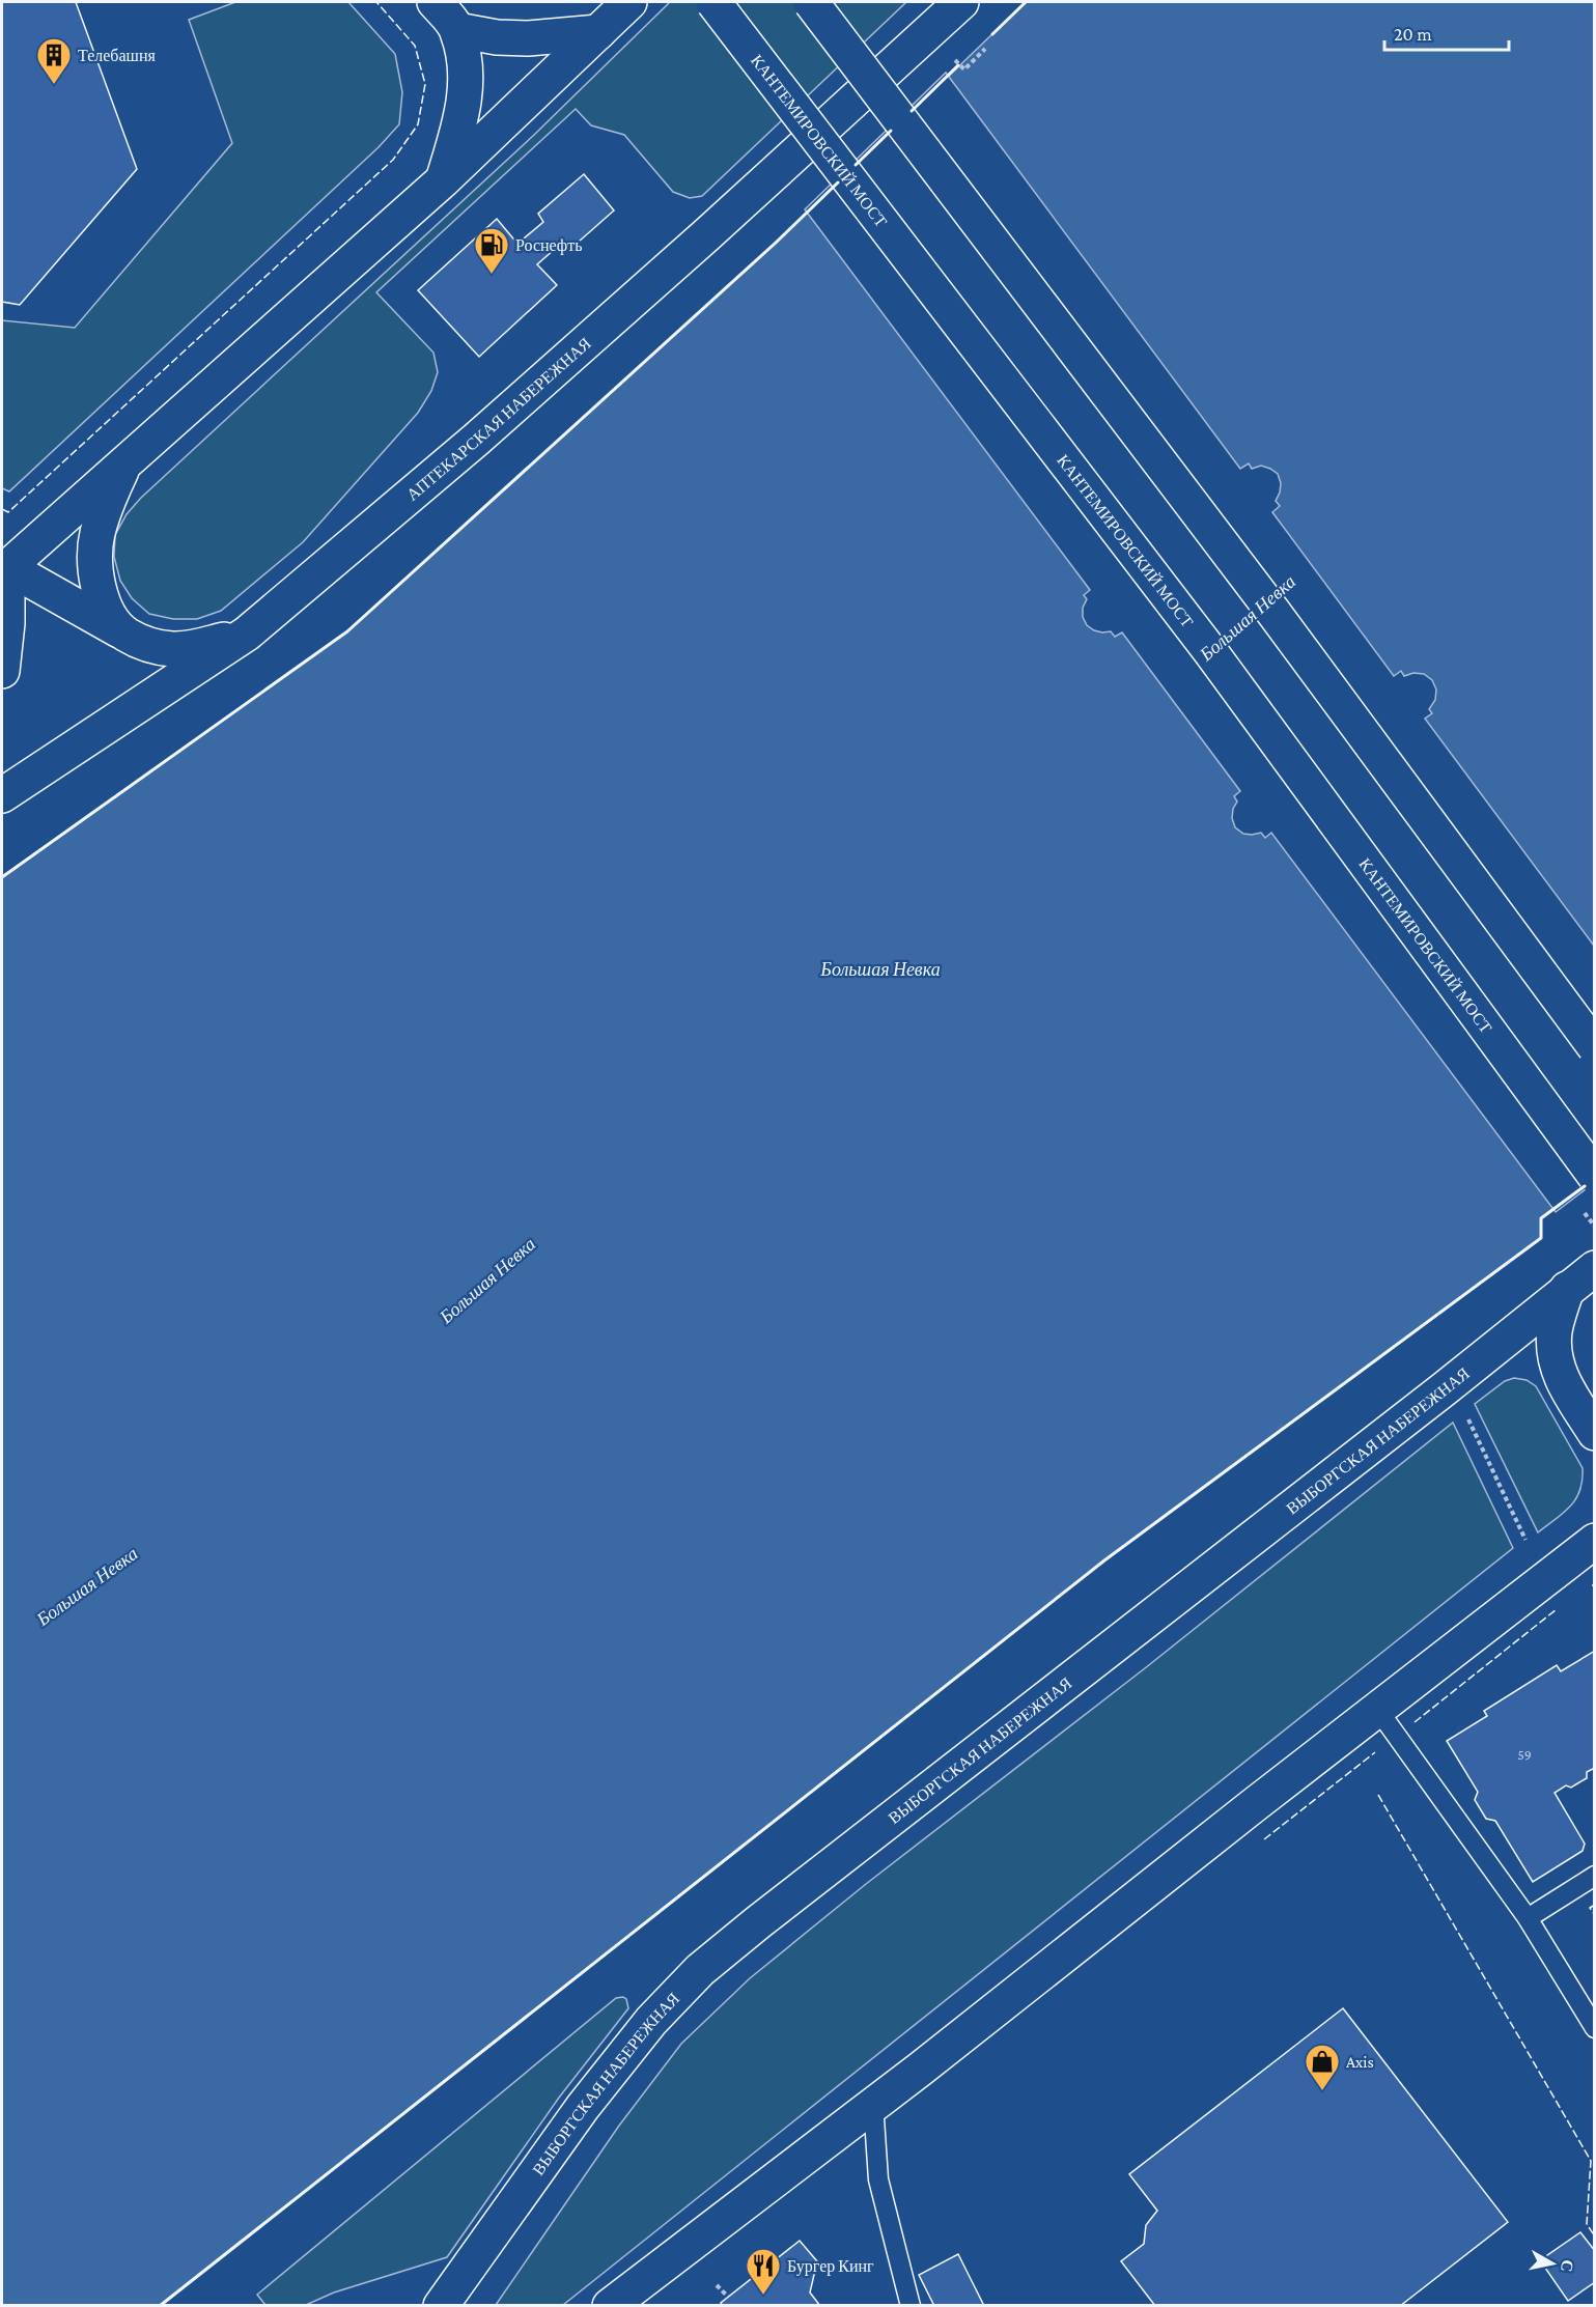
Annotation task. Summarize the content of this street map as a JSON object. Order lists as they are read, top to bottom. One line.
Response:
{"streets":{"main road":["КАНТЕМИРОВСКИЙ МОСТ","АПТЕКАРСКАЯ НАБЕРЕЖНАЯ","ВЫБОРГСКАЯ НАБЕРЕЖНАЯ"]},"water":["Большая Невка"],"places":{"building":["Телебашня"],"fuel station":["Роснефть"],"shop":["Axis"],"restaurant":["Бургер Кинг"]},"house_numbers":["59"],"scale_bar":"20 m","north":"right"}
